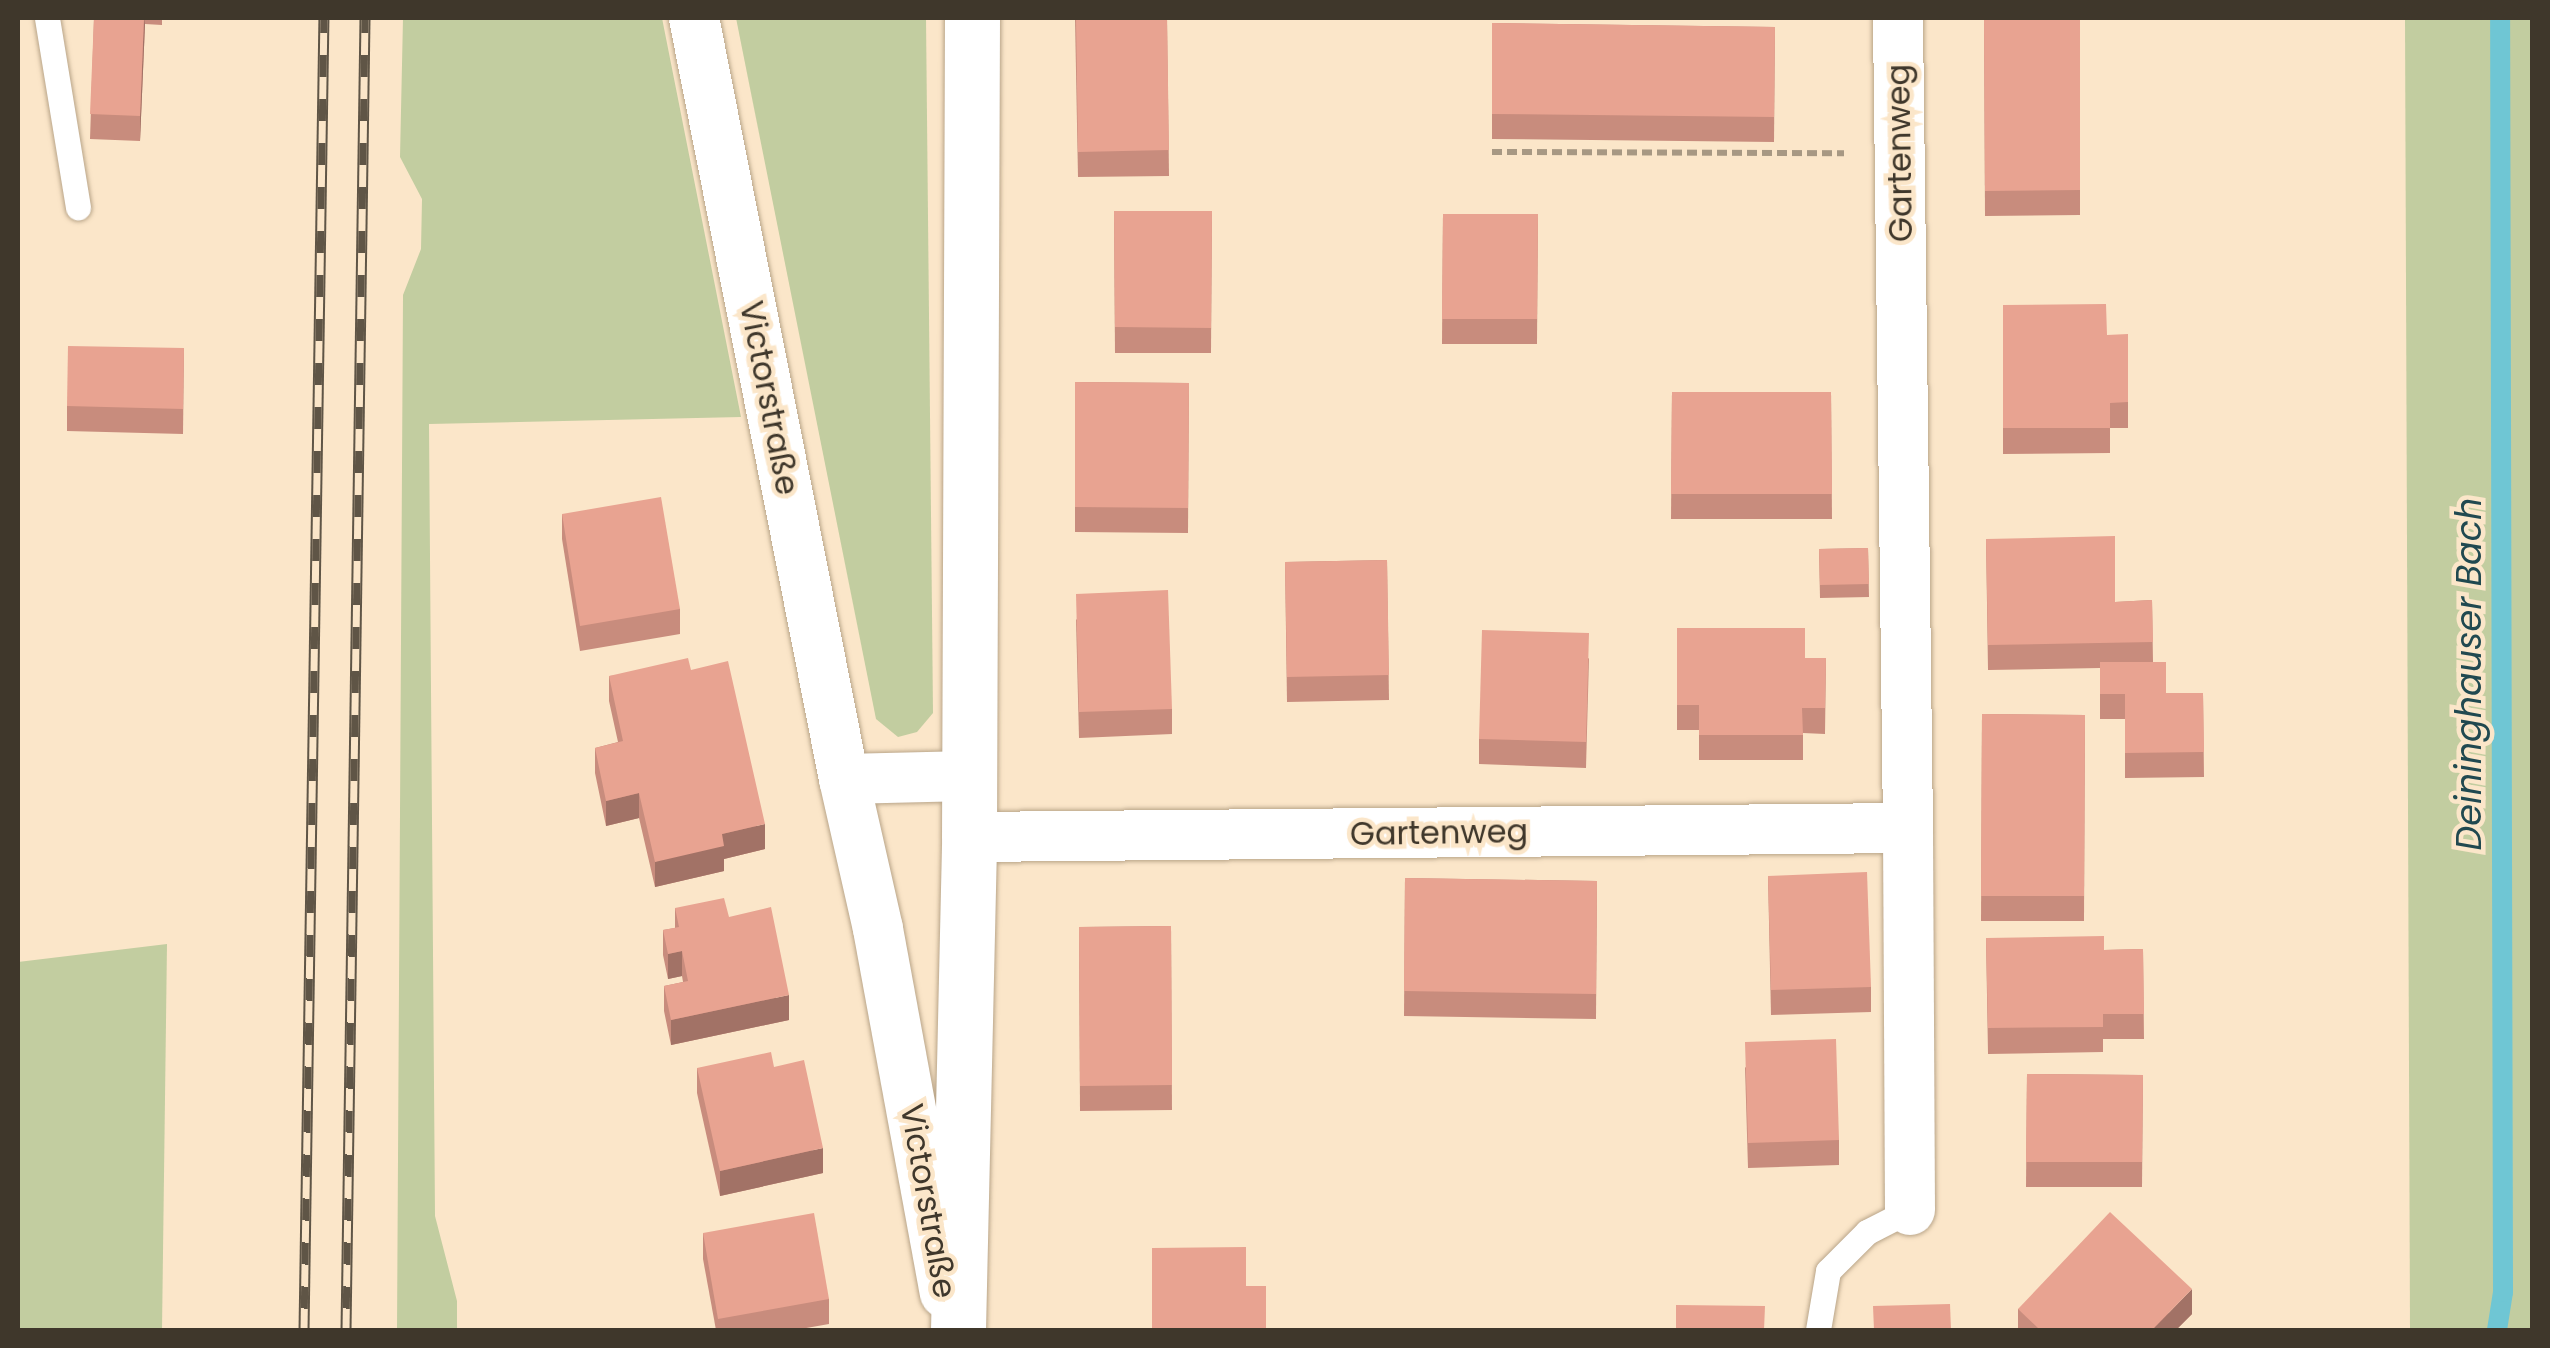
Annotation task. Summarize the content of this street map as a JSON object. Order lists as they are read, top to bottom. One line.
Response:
{"streets":{"street":["Gartenweg","Victorstraße"]},"crossings":[["Gartenweg","Victorstraße"]],"water":["Deininghauser Bach"]}
